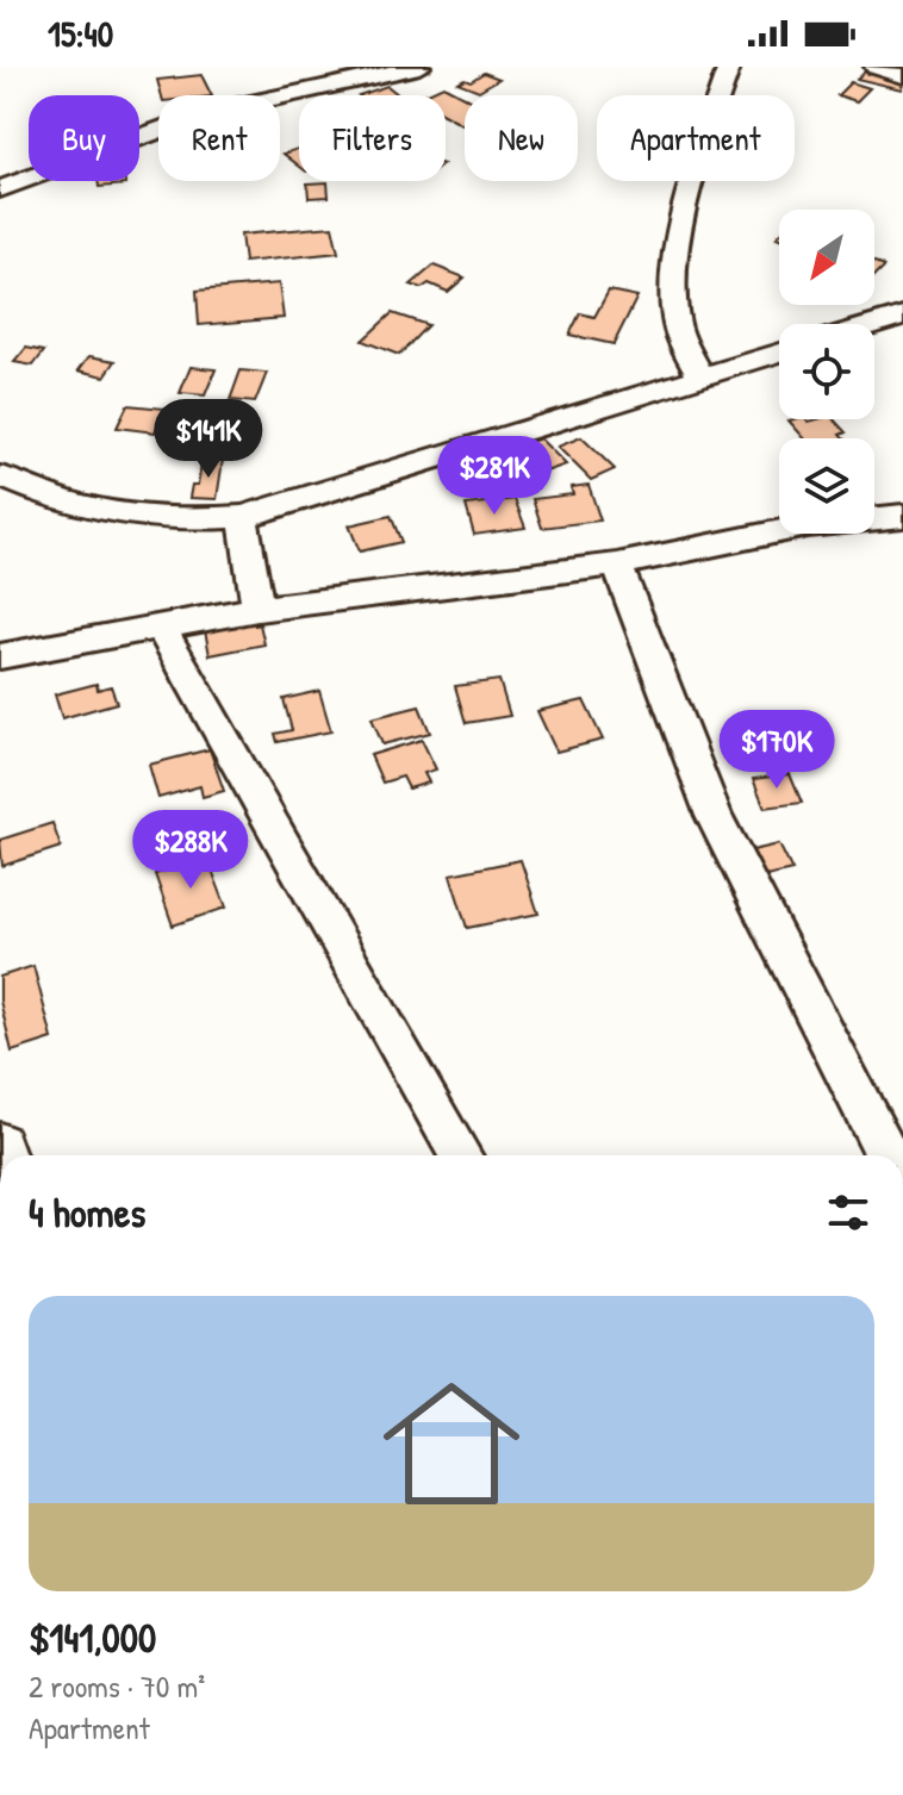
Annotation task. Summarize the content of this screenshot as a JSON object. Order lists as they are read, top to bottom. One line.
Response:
{"north":"bottom left","page":{"status":"15:40","chip":["Buy","Rent","Filters","New","Apartment"],"price":["$141K","$281K","$170K","$288K"],"heading":"4 homes","list":[{"name":"$141,000","note":"2 rooms · 70 m² · Apartment"}]}}
